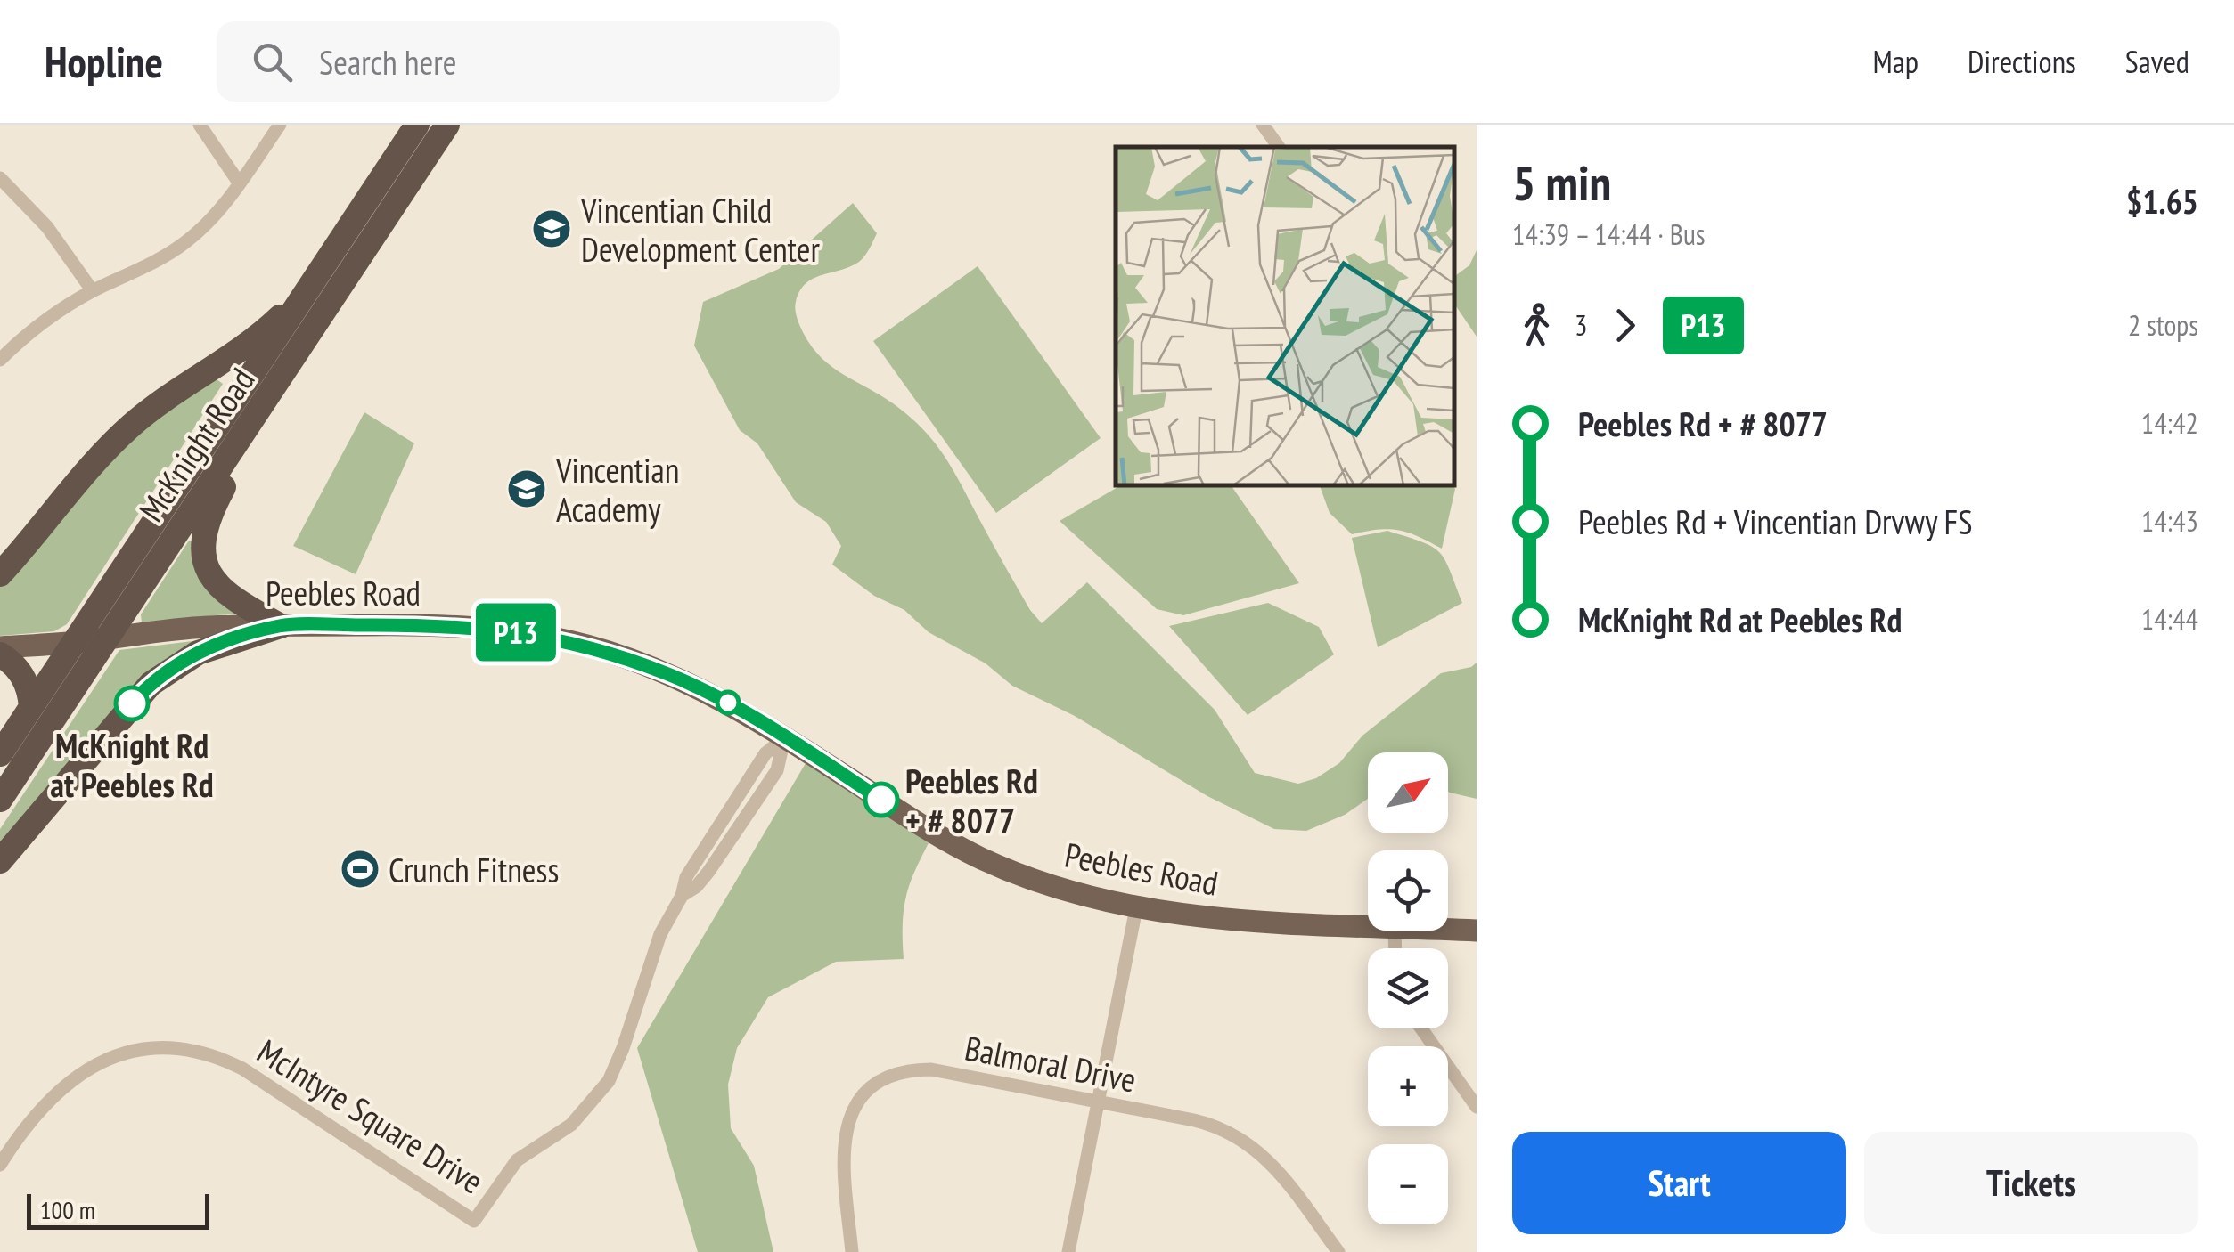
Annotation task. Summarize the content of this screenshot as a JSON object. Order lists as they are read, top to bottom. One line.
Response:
{"streets":{"highway":["McKnight Road"],"main road":["Peebles Road"],"street":["Balmoral Drive","McIntyre Square Drive"]},"crossings":[["McKnight Road","Peebles Road"],["Peebles Road","McIntyre Square Drive"]],"places":{"school or university":["Vincentian Child Development Center","Vincentian Academy"],"other":["McKnight Rd at Peebles Rd","Peebles Rd + # 8077"],"sports":["Crunch Fitness"]},"lines":["bus line P13"],"scale_bar":"100 m","north":"top right","page":{"header":"Hopline","search":"Search here","nav":["Map","Directions","Saved"],"on_map":"P13","heading":["5 min","14:39 – 14:44 · Bus","$1.65"],"legs":["3","P13","2 stops"],"list":[{"name":"Peebles Rd + # 8077","value":"14:42"},{"name":"Peebles Rd + Vincentian Drvwy FS","value":"14:43"},{"name":"McKnight Rd at Peebles Rd","value":"14:44"}],"map_buttons":["+","−"],"buttons":["Start","Tickets"],"scale":"100 m"}}
